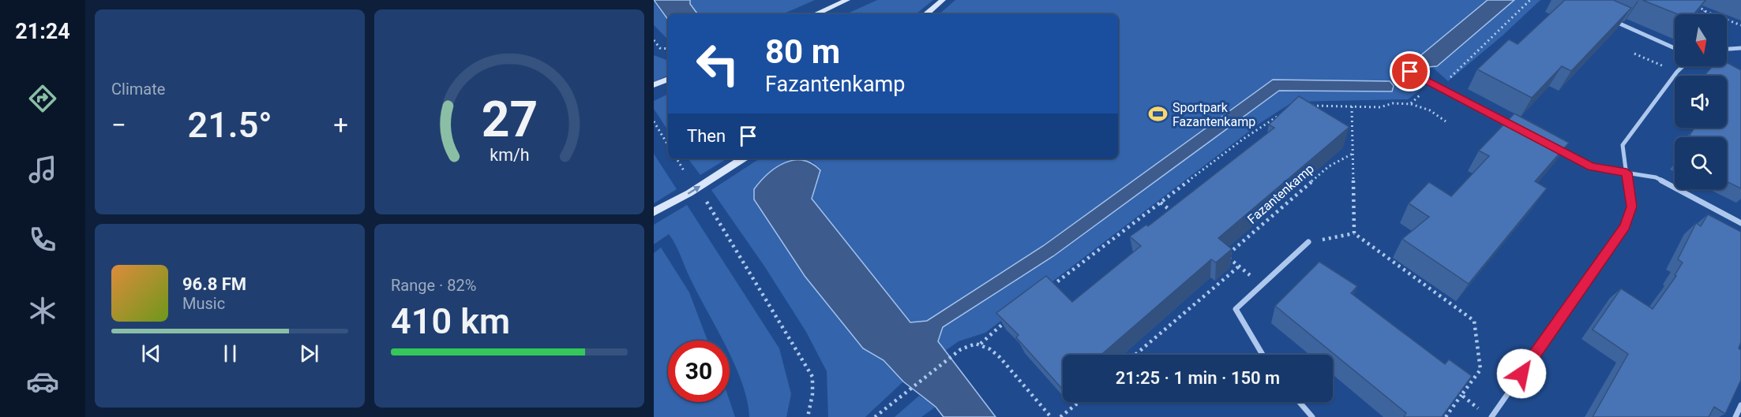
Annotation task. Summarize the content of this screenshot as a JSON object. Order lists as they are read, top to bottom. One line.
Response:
{"streets":{"path":["Fazantenkamp"]},"places":{"sports":["Sportpark Fazantenkamp"]},"north":"bottom","page":{"tabs":"21:24","tile":["Climate",["Range · 82%","410 km"]],"turn":["80 m","Fazantenkamp"],"heat":["−","21.5°","+"],"then":"Then","song":["96.8 FM","Music"],"limit":"30","trip":"21:25 · 1 min · 150 m","gauge":["27","km/h"]}}
